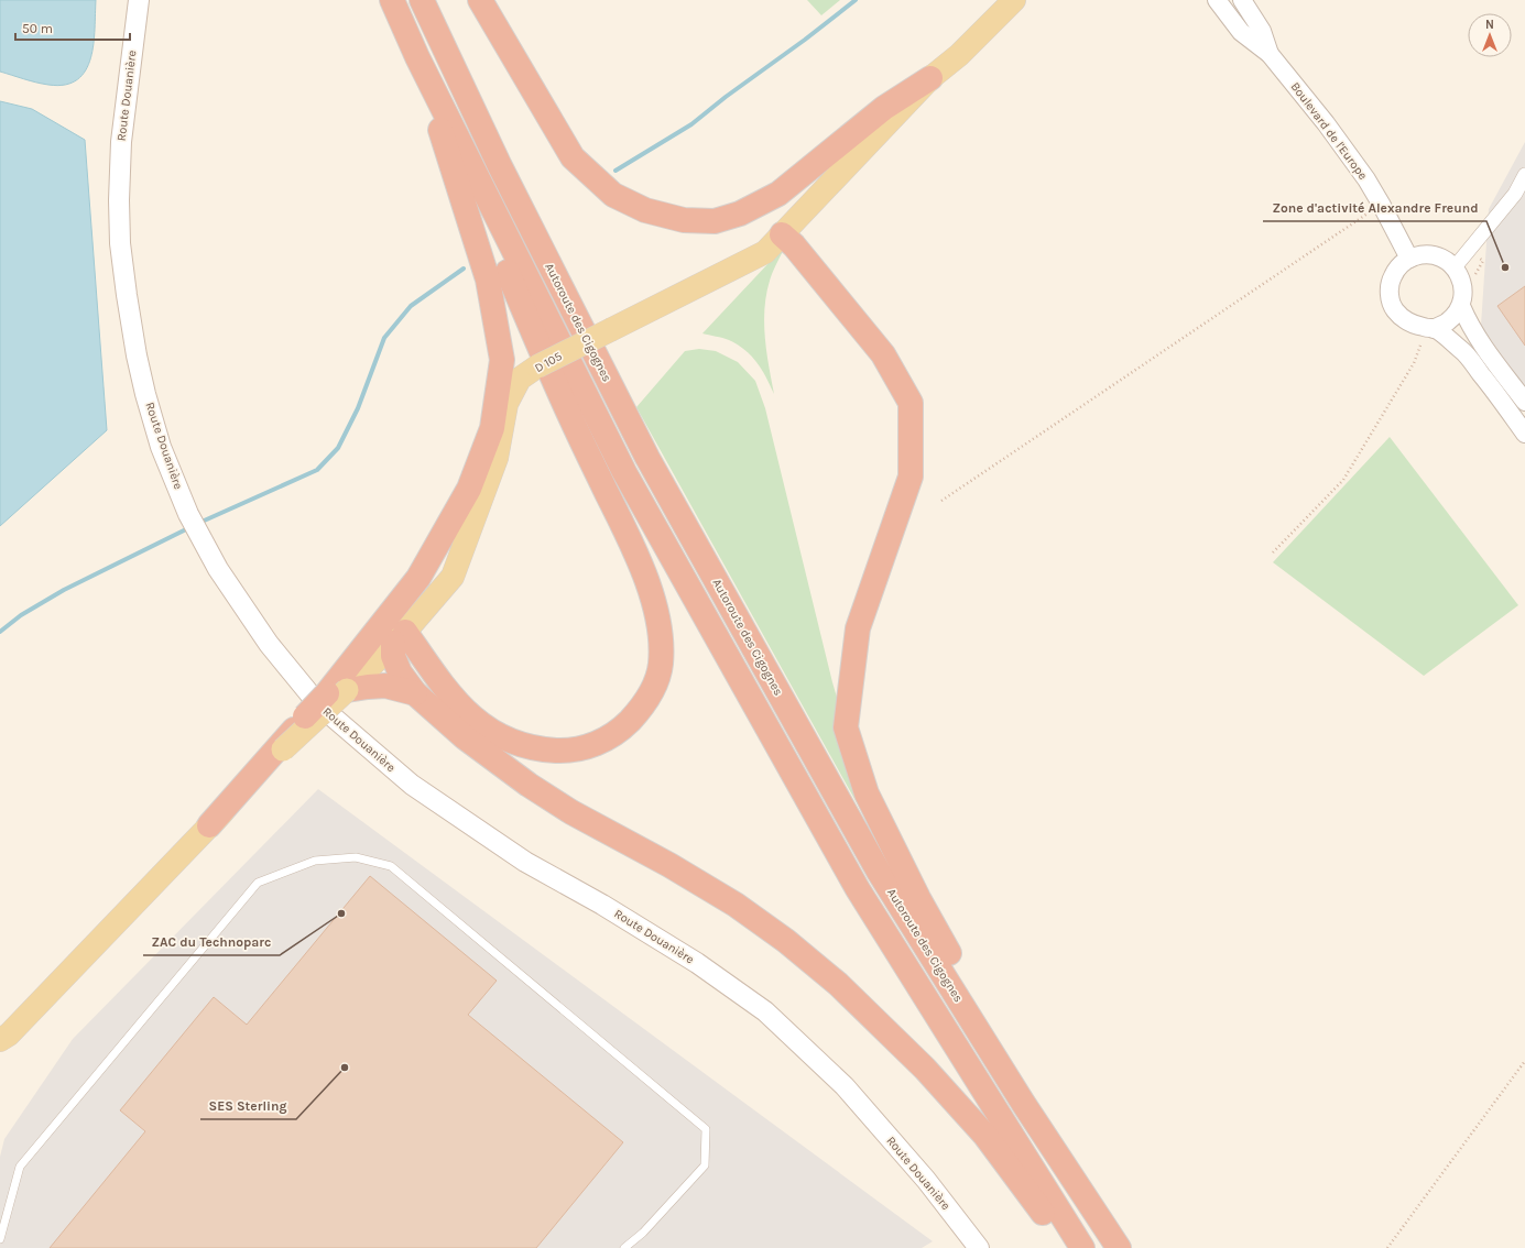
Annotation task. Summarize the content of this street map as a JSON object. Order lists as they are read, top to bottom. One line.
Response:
{"streets":{"highway":["Autoroute des Cigognes"],"main road":["Route Douanière","D 105"],"street":["Boulevard de l'Europe"]},"places":["Zone d'activité Alexandre Freund","ZAC du Technoparc","SES Sterling"],"scale_bar":"50 m","north":"top"}
